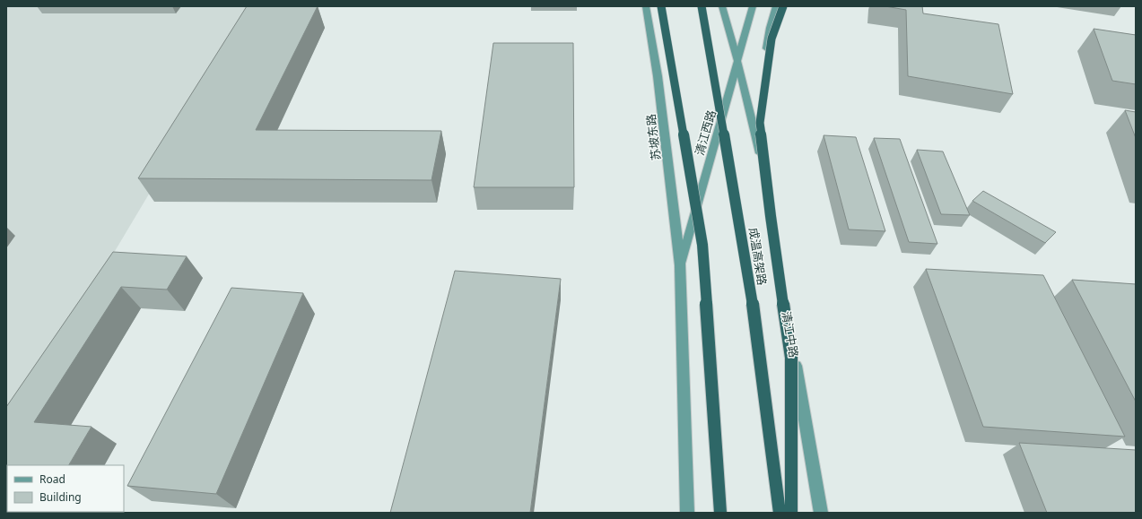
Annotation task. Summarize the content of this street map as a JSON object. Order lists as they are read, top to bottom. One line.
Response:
{"streets":{"highway":["成温高架路"],"main road":["清江西路","苏坡东路","清江中路"]},"crossings":[["清江西路","苏坡东路"]],"legend":["Road","Building"]}
